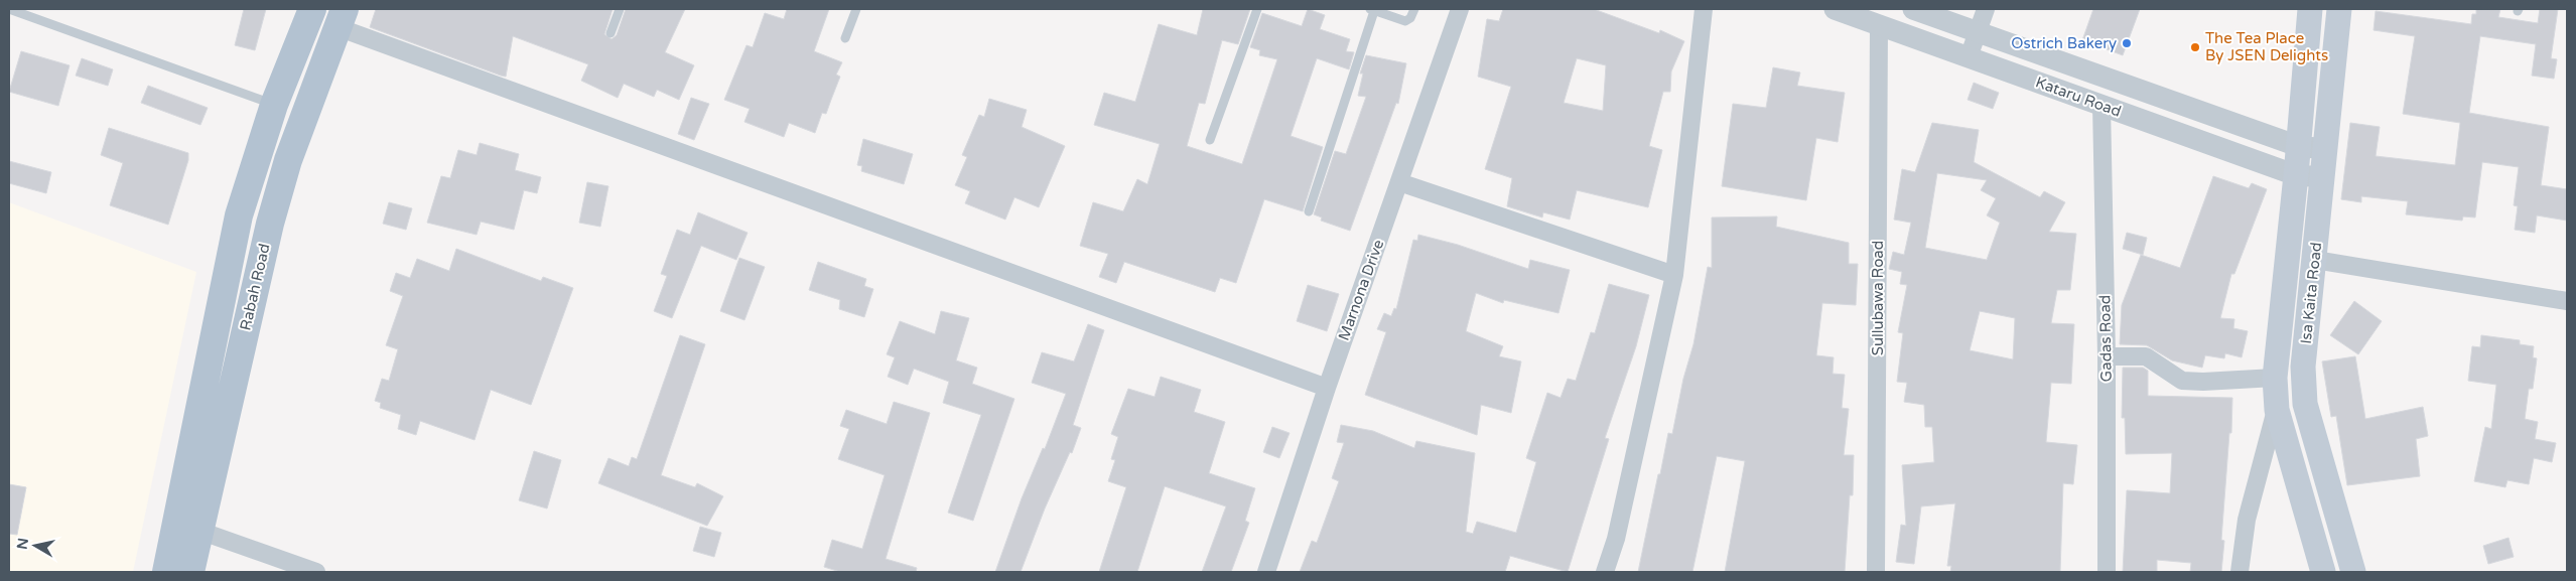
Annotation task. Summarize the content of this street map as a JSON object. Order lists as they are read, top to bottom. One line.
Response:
{"streets":{"main road":["Rabah Road","Isa Kaita Road"],"street":["Kataru Road","Marnona Drive","Sullubawa Road","Gadas Road"]},"crossings":[["Kataru Road","Isa Kaita Road"],["Kataru Road","Sullubawa Road"],["Kataru Road","Gadas Road"]],"places":["Ostrich Bakery","The Tea Place By JSEN Delights"],"north":"left"}
